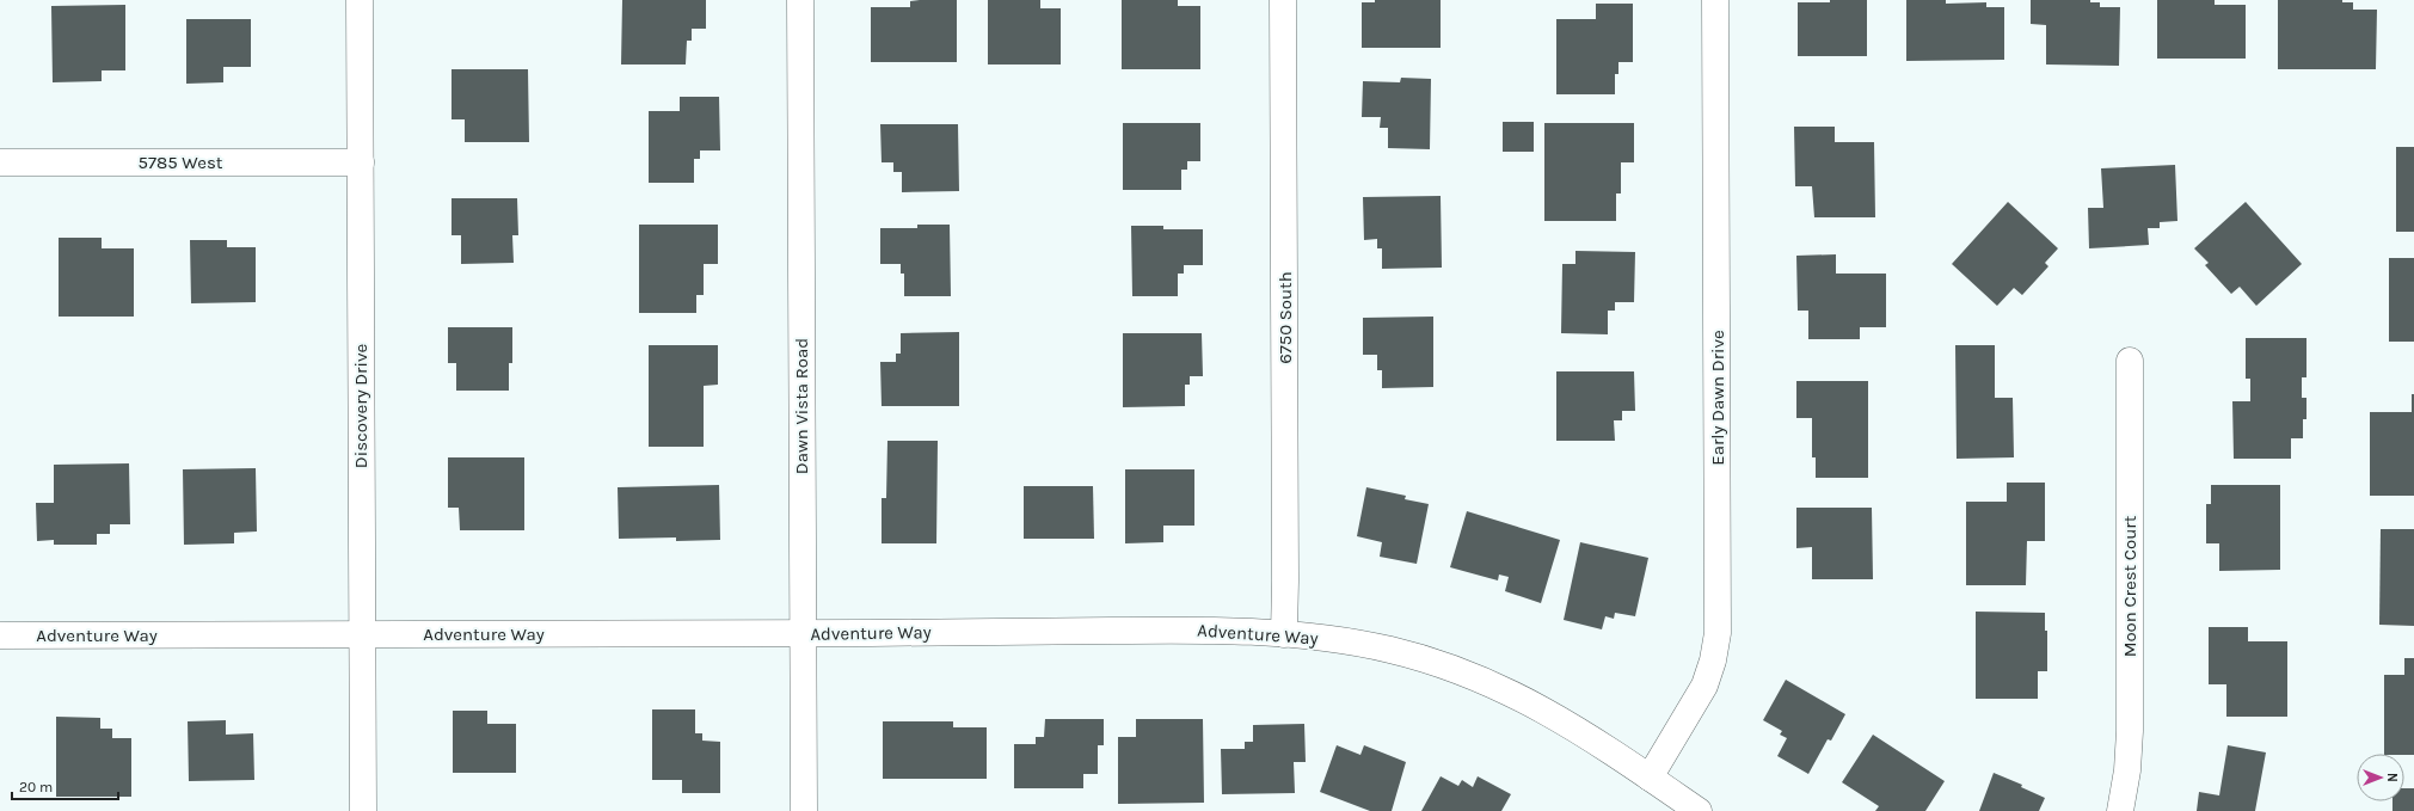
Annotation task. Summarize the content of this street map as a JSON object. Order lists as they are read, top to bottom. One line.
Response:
{"streets":{"street":["5785 West","6750 South","Early Dawn Drive","Discovery Drive","Dawn Vista Road","Moon Crest Court","Adventure Way"]},"crossings":[["5785 West","Discovery Drive"],["6750 South","Adventure Way"],["Early Dawn Drive","Adventure Way"],["Discovery Drive","Adventure Way"],["Dawn Vista Road","Adventure Way"]],"scale_bar":"20 m","north":"right"}
